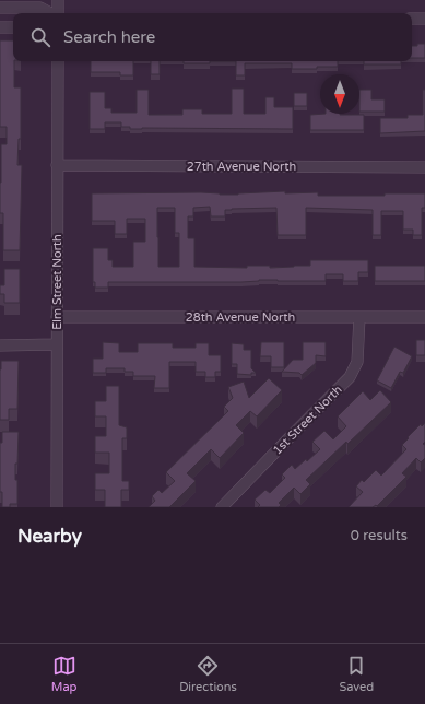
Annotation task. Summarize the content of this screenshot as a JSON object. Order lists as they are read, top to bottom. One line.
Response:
{"streets":{"street":["27th Avenue North","Elm Street North","28th Avenue North","1st Street North"]},"crossings":[["27th Avenue North","Elm Street North"],["Elm Street North","28th Avenue North"],["28th Avenue North","1st Street North"]],"north":"bottom","page":{"search":"Search here","heading":["Nearby","0 results"],"nav":["Map","Directions","Saved"]}}
